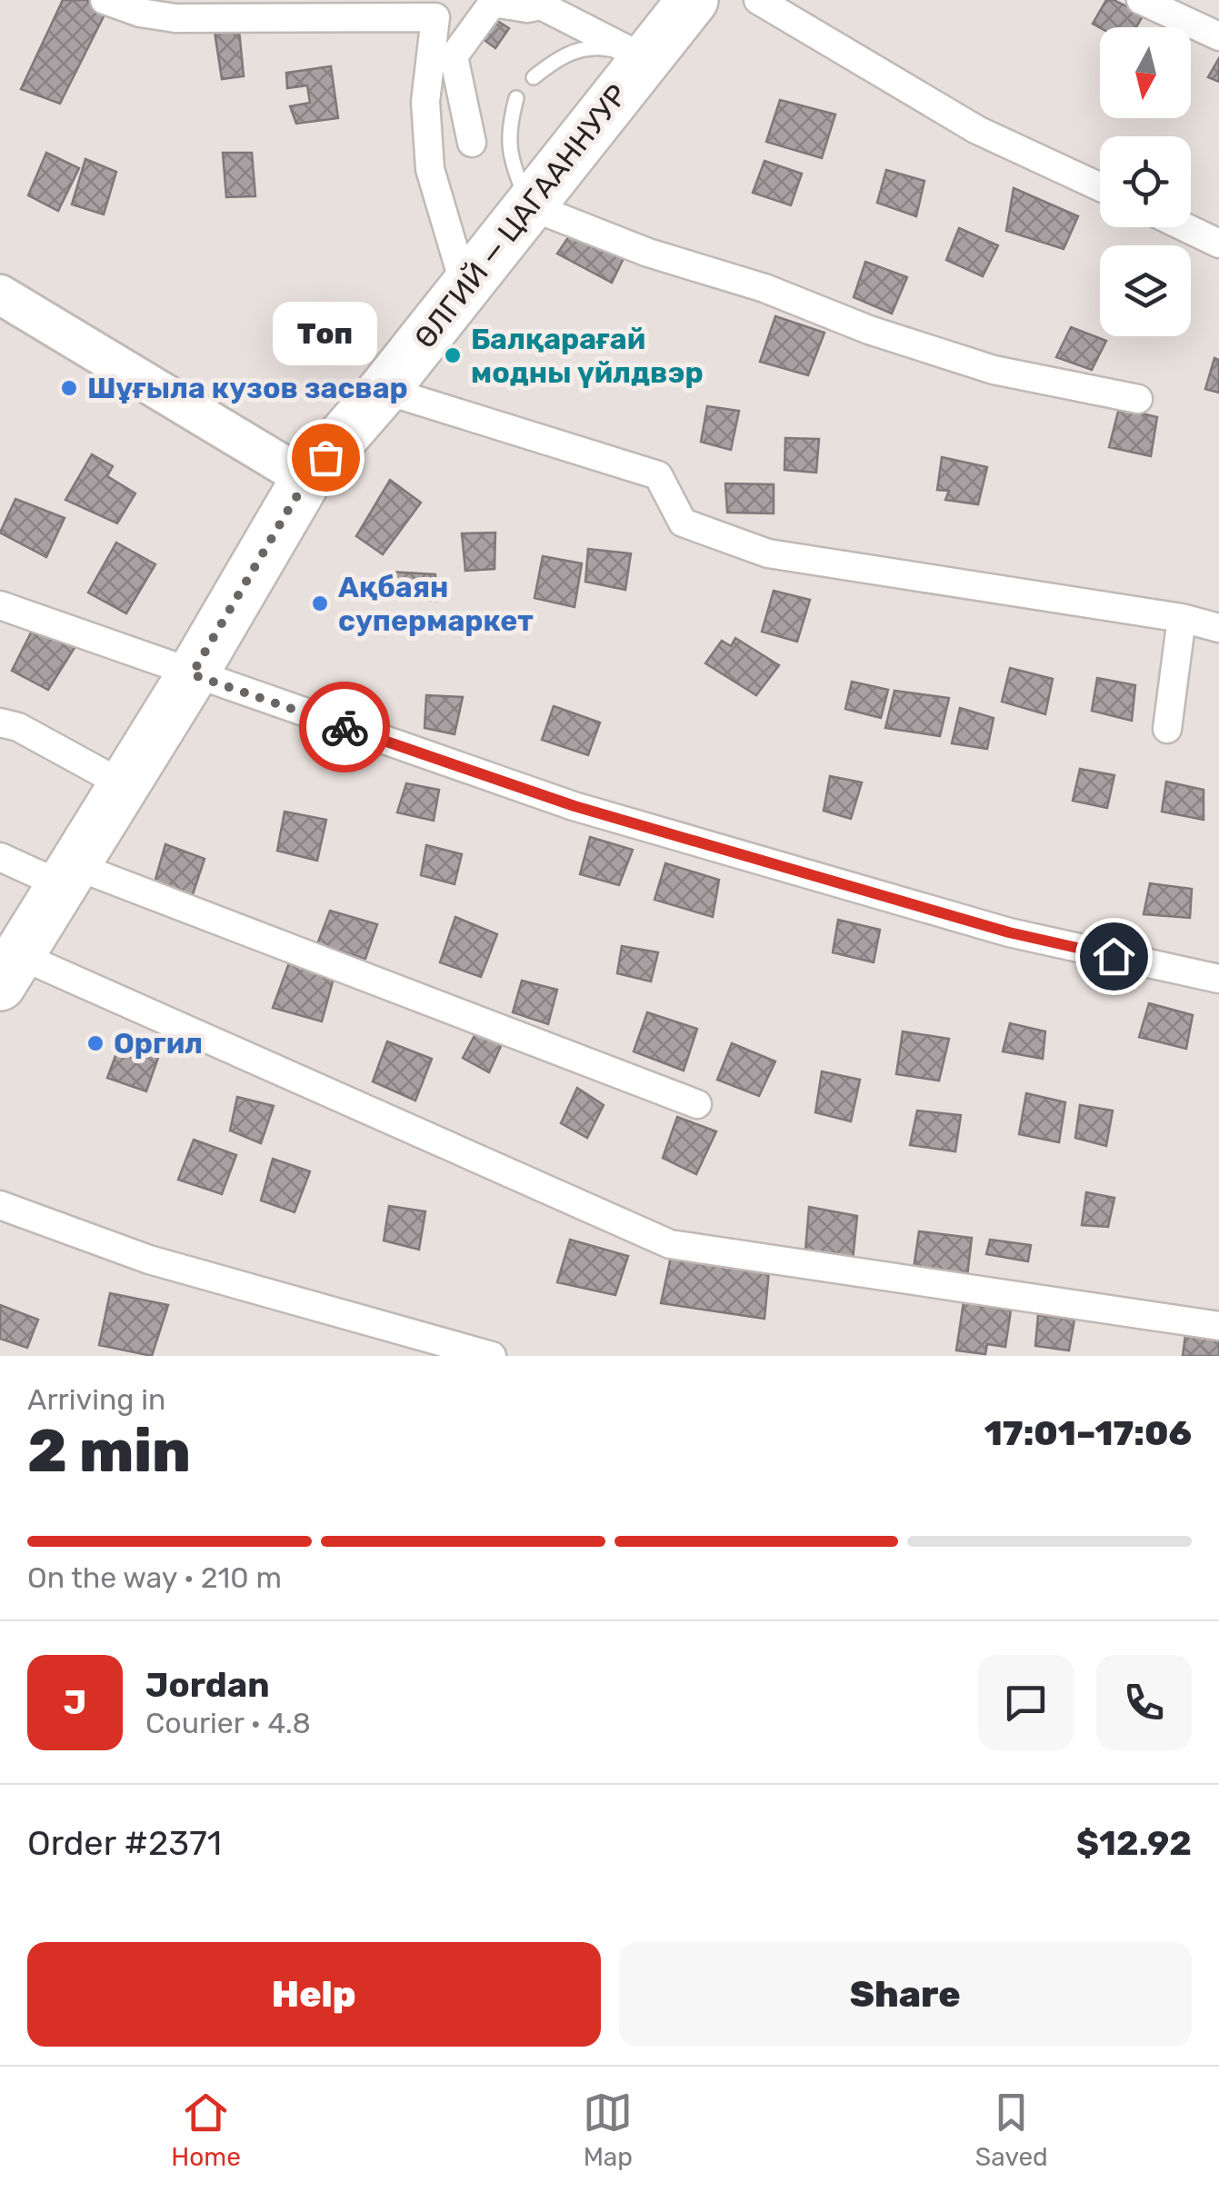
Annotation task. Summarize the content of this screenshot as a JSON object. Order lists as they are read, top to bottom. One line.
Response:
{"streets":{"highway":["ӨЛГИЙ — ЦАГААННУУР"]},"places":["Балқарағай модны үйлдвэр","Шұғыла кузов засвар","Топ","Ақбаян супермаркет","Оргил"],"north":"bottom","page":{"bubble":"Топ","heading":["2 min","Arriving in","17:01–17:06"],"panel":["Jordan","Courier · 4.8","Order #2371","$12.92"],"bar":"On the way · 210 m","round":"J","buttons":["Help","Share"],"tabs":["Home","Map","Saved"]}}
